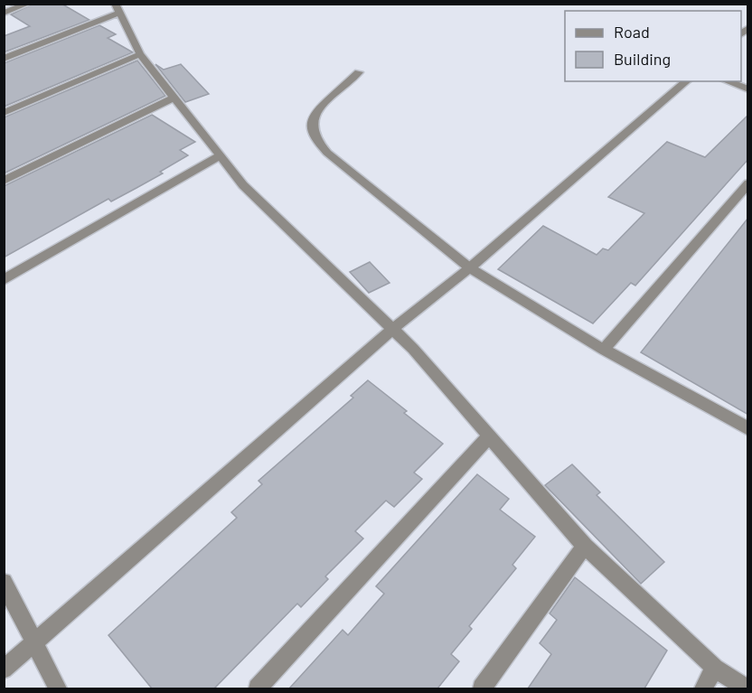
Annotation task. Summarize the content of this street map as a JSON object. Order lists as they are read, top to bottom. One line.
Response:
{"legend":["Road","Building"]}
